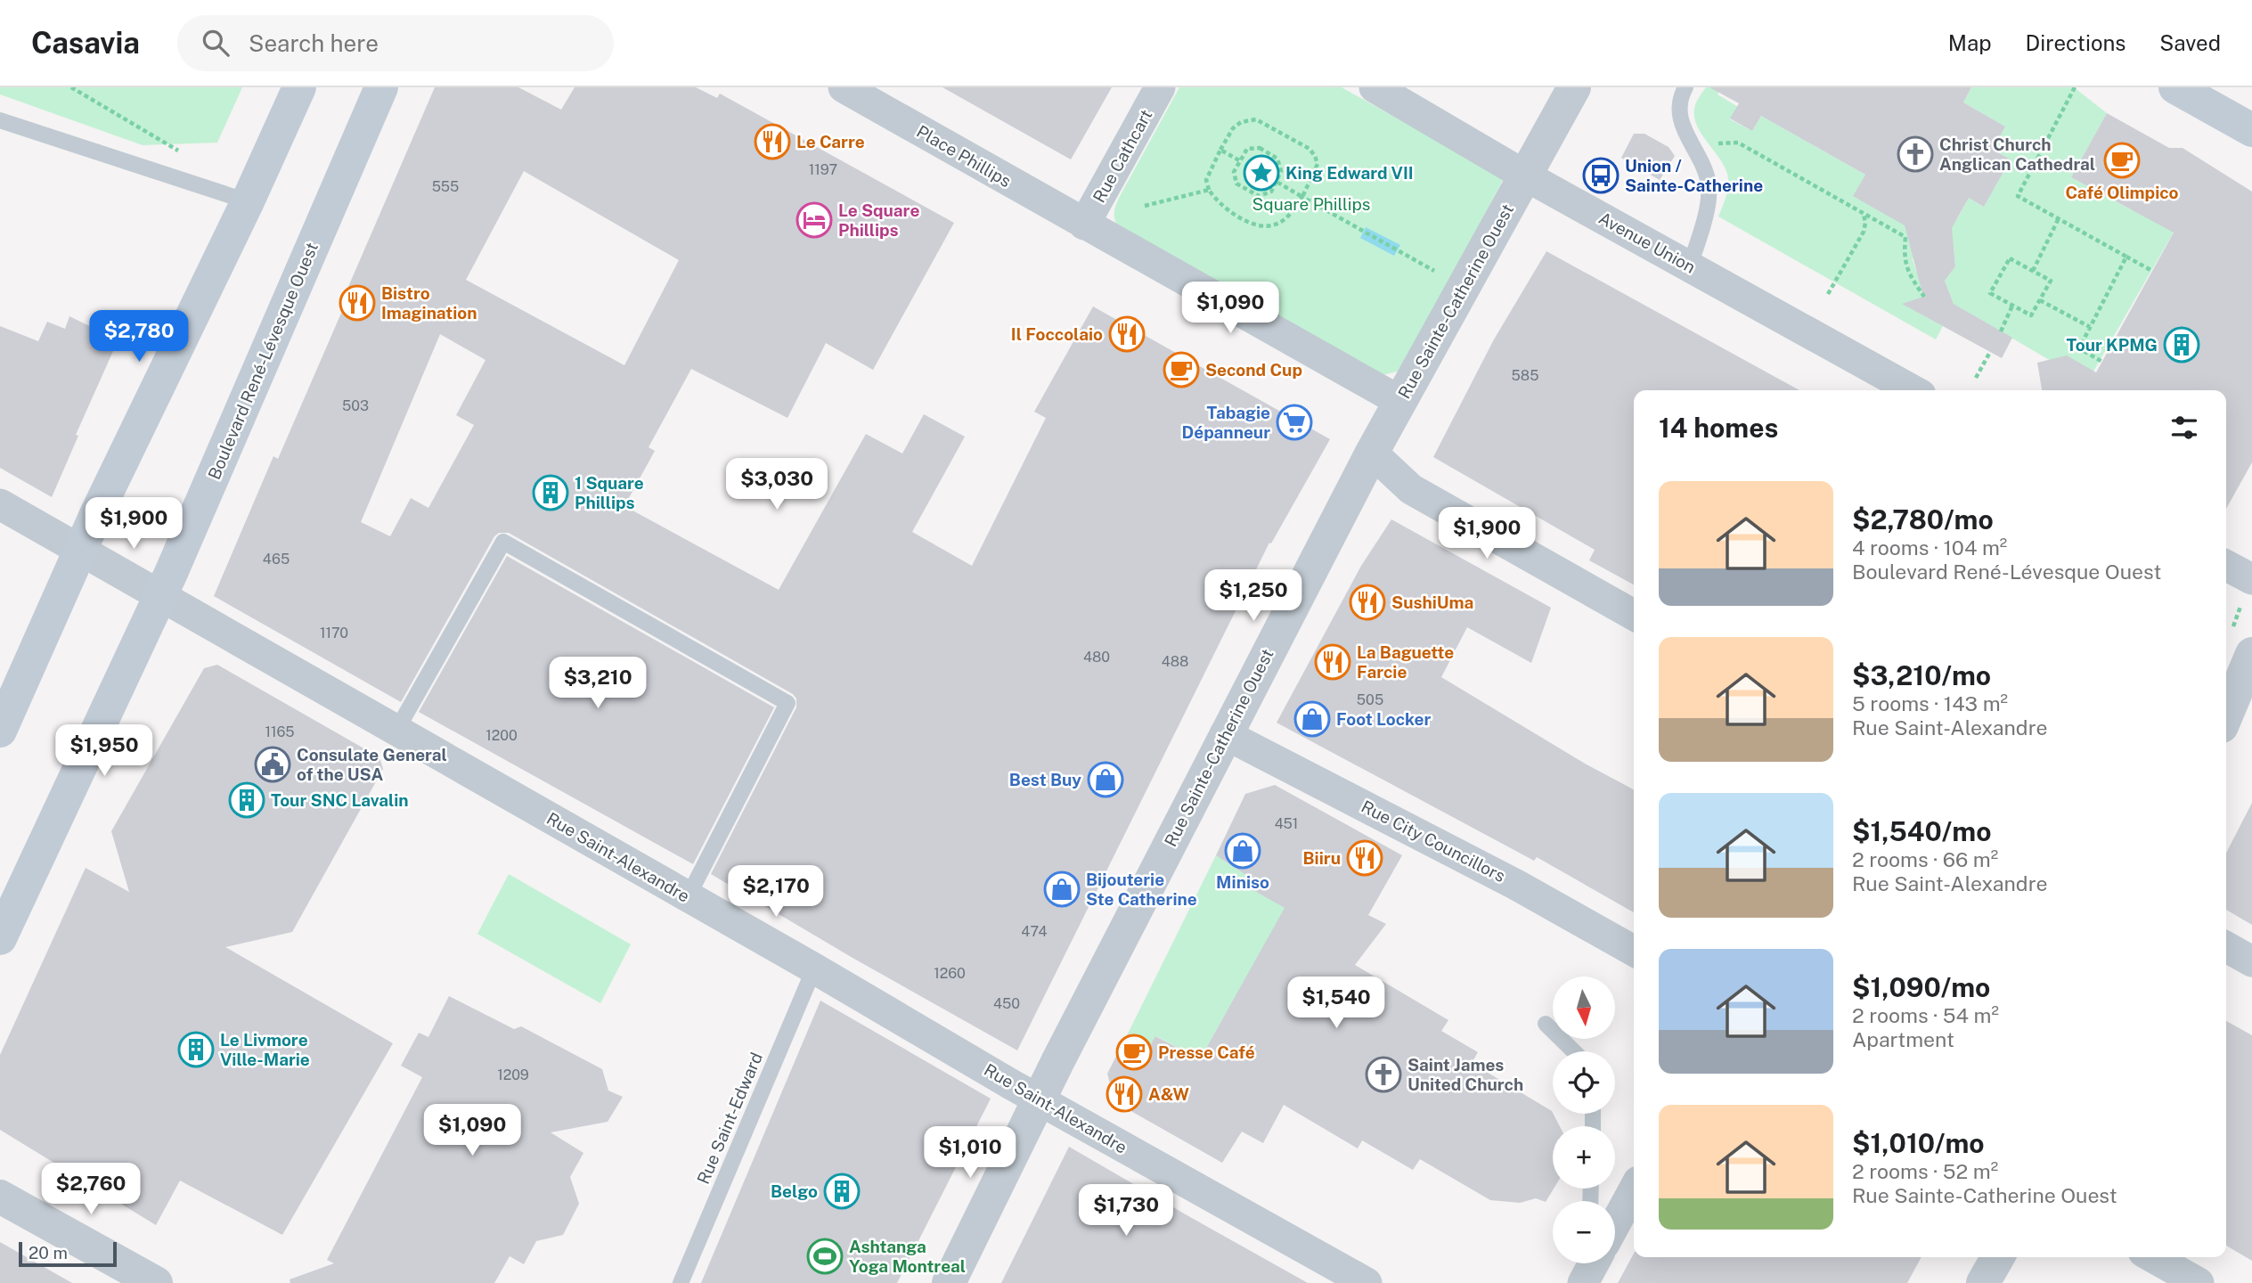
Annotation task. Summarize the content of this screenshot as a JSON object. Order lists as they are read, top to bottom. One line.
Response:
{"streets":{"main road":["Boulevard René-Lévesque Ouest"],"street":["Place Phillips","Rue Cathcart","Avenue Union","Rue Sainte-Catherine Ouest","Rue City Councillors","Rue Saint-Alexandre"],"lane":["Rue Saint-Edward"]},"crossings":[["Place Phillips","Rue Cathcart"],["Place Phillips","Rue Sainte-Catherine Ouest"],["Avenue Union","Rue Sainte-Catherine Ouest"],["Rue Sainte-Catherine Ouest","Rue City Councillors"],["Rue Sainte-Catherine Ouest","Rue Saint-Alexandre"],["Boulevard René-Lévesque Ouest","Rue Saint-Alexandre"],["Rue Saint-Alexandre","Rue Saint-Edward"]],"parks":["Square Phillips"],"places":{"restaurant":["Le Carre","Bistro Imagination","Il Foccolaio","SushiUma","La Baguette Farcie","Biiru","A&W"],"church":["Christ Church Anglican Cathedral","Saint James United Church"],"cafe":["Café Olimpico","Second Cup","Presse Café"],"place":["King Edward VII"],"bus stop":["Union / Sainte-Catherine"],"hotel":["Le Square Phillips"],"building":["Tour KPMG","1 Square Phillips","Tour SNC Lavalin","Le Livmore Ville-Marie","Belgo"],"supermarket":["Tabagie Dépanneur"],"shop":["Foot Locker","Best Buy","Miniso","Bijouterie Ste Catherine"],"public building":["Consulate General of the USA"],"sports":["Ashtanga Yoga Montreal"]},"house_numbers":["1197","555","585","503","465","1170","480","488","505","1165","1200","451","474","1260","450","1209"],"scale_bar":"20 m","north":"bottom","page":{"header":"Casavia","search":"Search here","nav":["Map","Directions","Saved"],"price":["$1,090","$2,780","$3,030","$1,900","$1,900","$1,250","$3,210","$1,950","$2,170","$1,540","$1,090","$1,010","$2,760","$1,730"],"heading":"14 homes","list":[{"name":"$2,780/mo","note":"4 rooms · 104 m² · Boulevard René-Lévesque Ouest"},{"name":"$3,210/mo","note":"5 rooms · 143 m² · Rue Saint-Alexandre"},{"name":"$1,540/mo","note":"2 rooms · 66 m² · Rue Saint-Alexandre"},{"name":"$1,090/mo","note":"2 rooms · 54 m² · Apartment"},{"name":"$1,010/mo","note":"2 rooms · 52 m² · Rue Sainte-Catherine Ouest"}],"map_buttons":["+","−"],"scale":"20 m"}}
